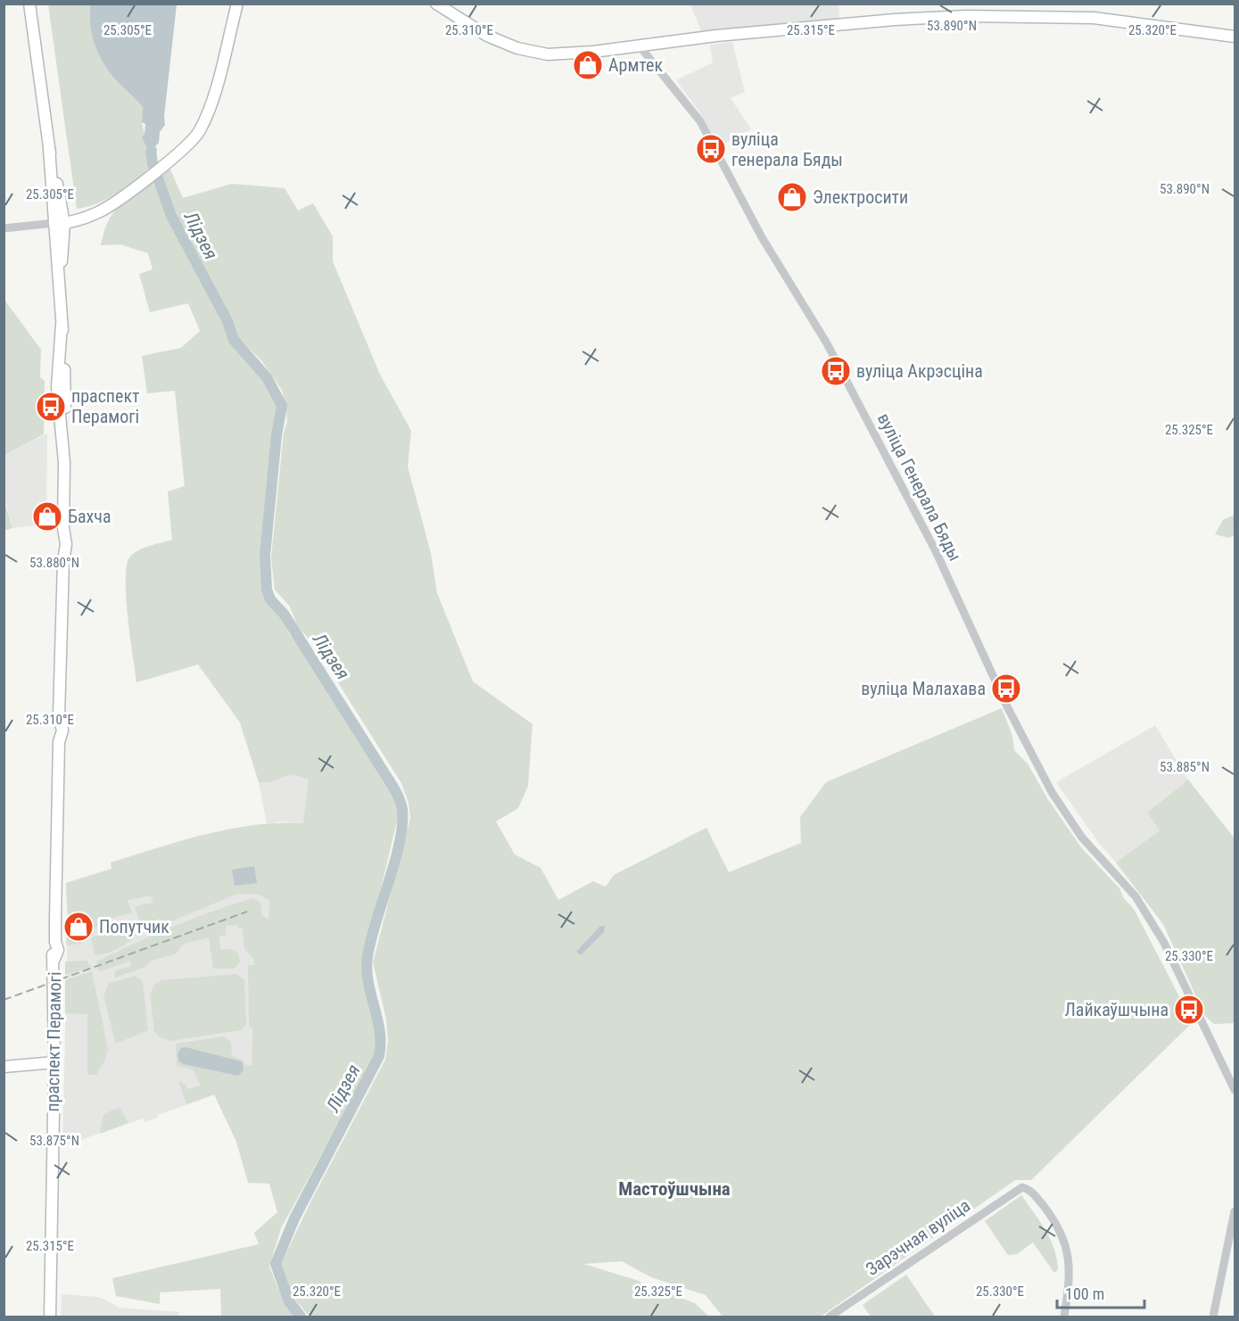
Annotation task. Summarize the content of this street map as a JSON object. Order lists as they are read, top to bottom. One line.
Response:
{"streets":{"main road":["праспект Перамогі"],"street":["вуліца Генерала Бяды","Зарэчная вуліца"]},"districts":["Мастоўшчына"],"water":["Лідзея"],"places":{"shop":["Армтек","Электросити","Бахча","Попутчик"],"bus stop":["вуліца генерала Бяды","вуліца Акрэсціна","праспект Перамогі","вуліца Малахава","Лайкаўшчына"]},"scale_bar":"100 m","coordinates":["53.890°N","25.310°E","25.305°E","25.315°E","25.320°E","25.325°E","53.880°N","53.885°N","25.330°E","53.875°N"]}
